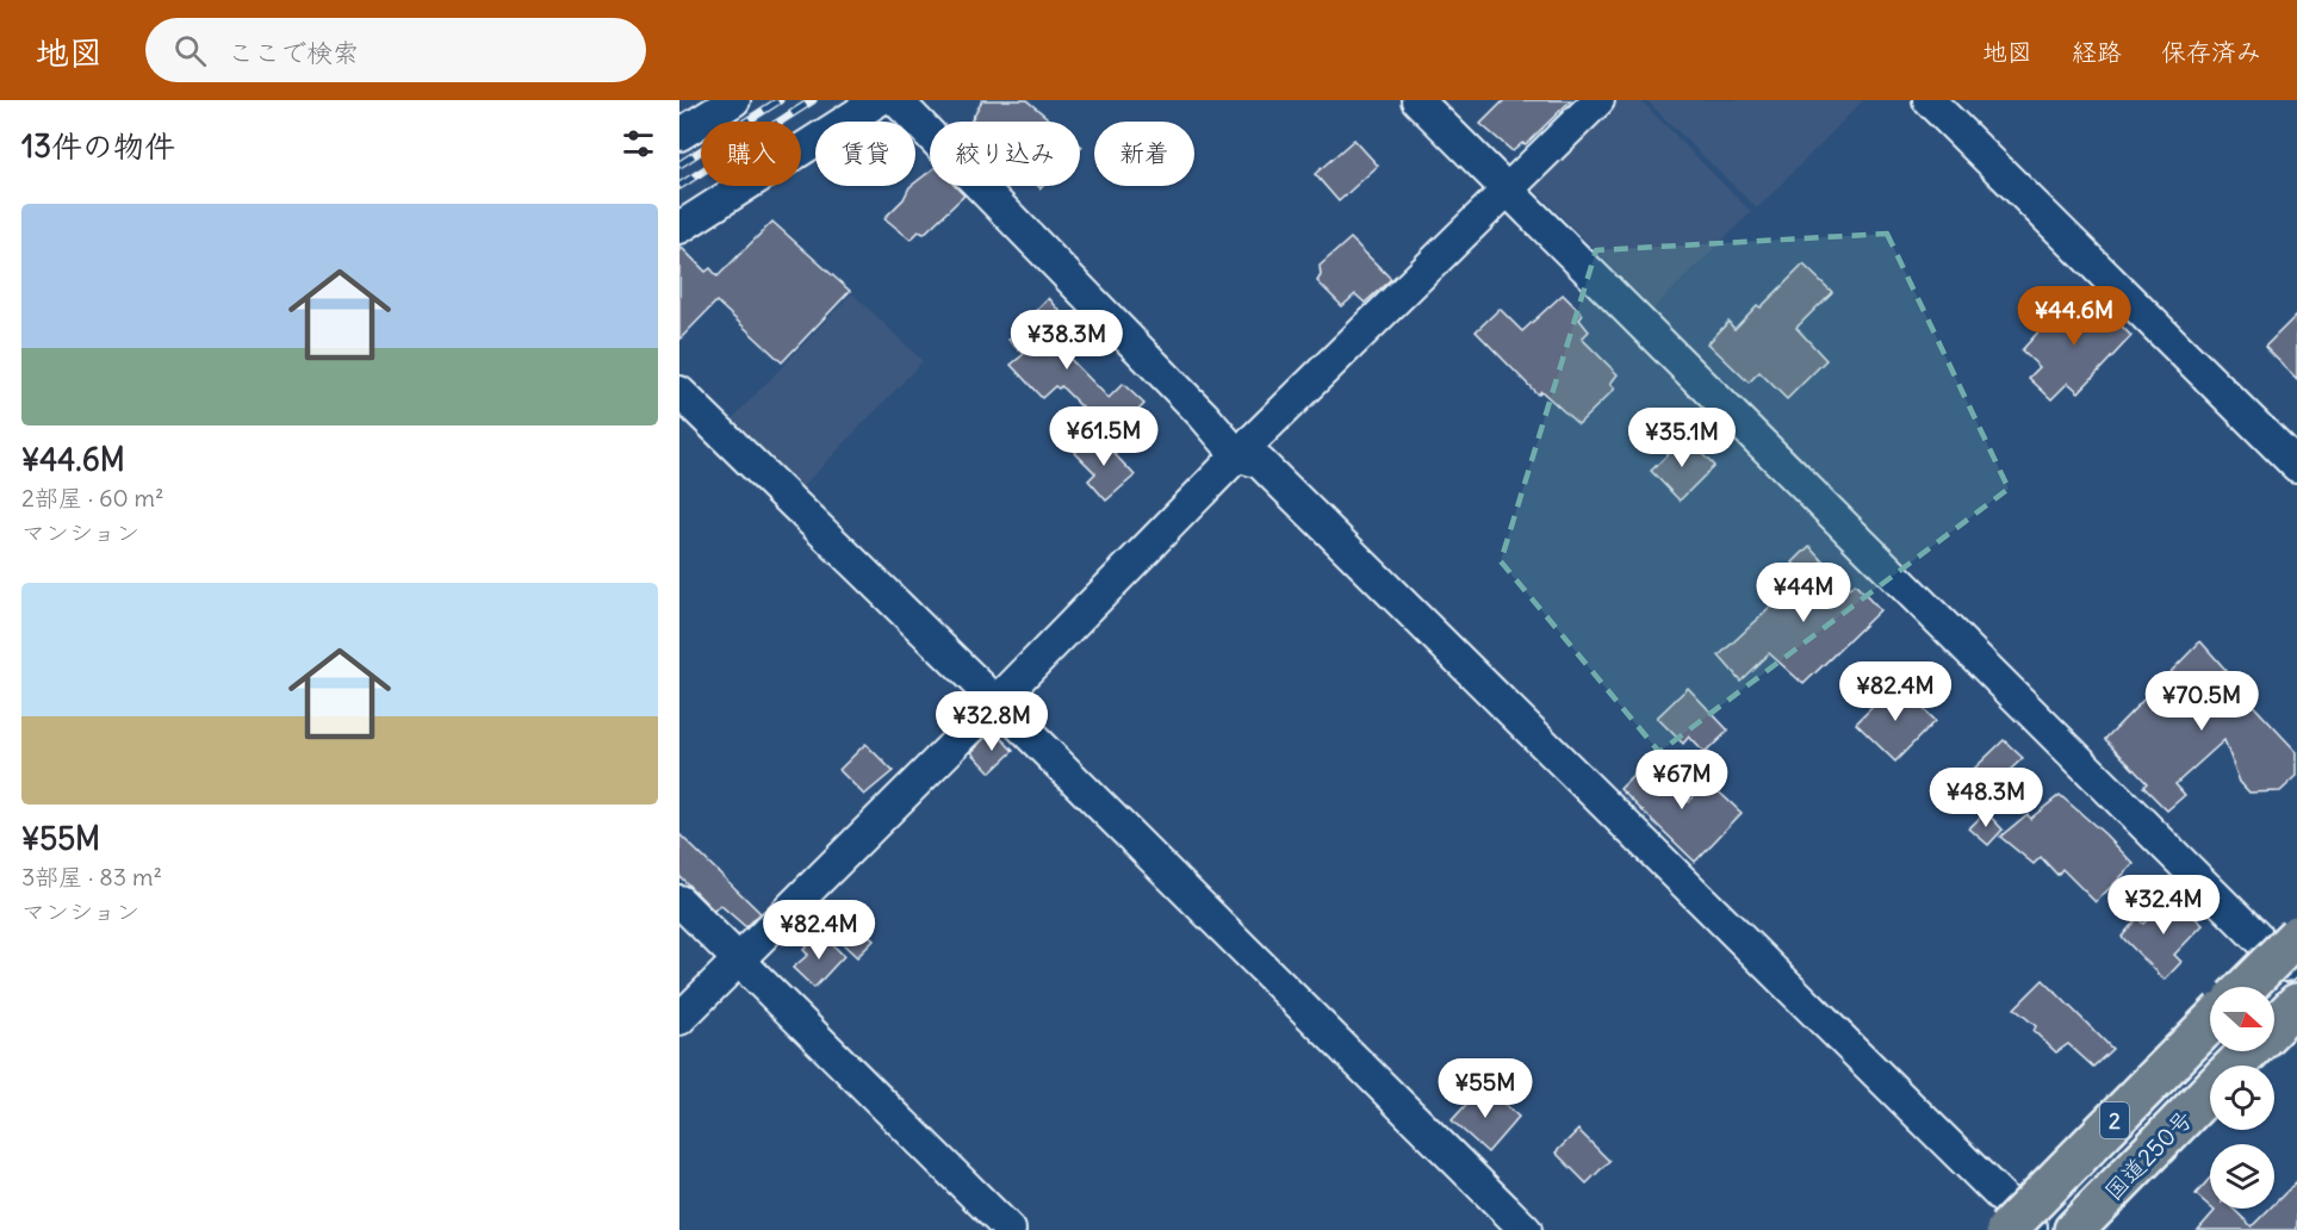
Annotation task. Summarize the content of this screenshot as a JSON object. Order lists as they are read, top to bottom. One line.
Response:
{"streets":{"highway":["2","国道250号"]},"crossings":[["2","国道250号"]],"north":"right","page":{"header":"地図","search":"ここで検索","nav":["地図","経路","保存済み"],"heading":"13件の物件","chip":["購入","賃貸","絞り込み","新着"],"list":[{"name":"¥44.6M","note":"2部屋 · 60 m² · マンション"},{"name":"¥55M","note":"3部屋 · 83 m² · マンション"}],"price":["¥44.6M","¥38.3M","¥61.5M","¥35.1M","¥44M","¥82.4M","¥70.5M","¥32.8M","¥67M","¥48.3M","¥32.4M","¥82.4M","¥55M"]}}
